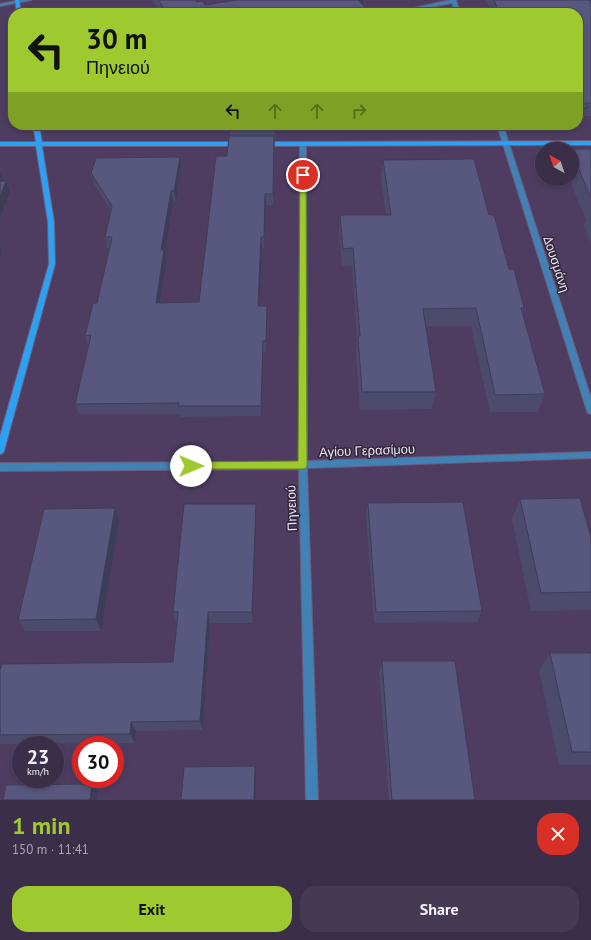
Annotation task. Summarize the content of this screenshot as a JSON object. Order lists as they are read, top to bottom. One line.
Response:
{"streets":{"street":["Δουσμάνη","Αγίου Γερασίμου","Πηνειού"]},"crossings":[["Αγίου Γερασίμου","Πηνειού"]],"north":"top left","page":{"turn":["30 m","Πηνειού"],"speed":"23 km/h","limit":"30","heading":["1 min","150 m · 11:41"],"buttons":["Exit","Share"]}}
